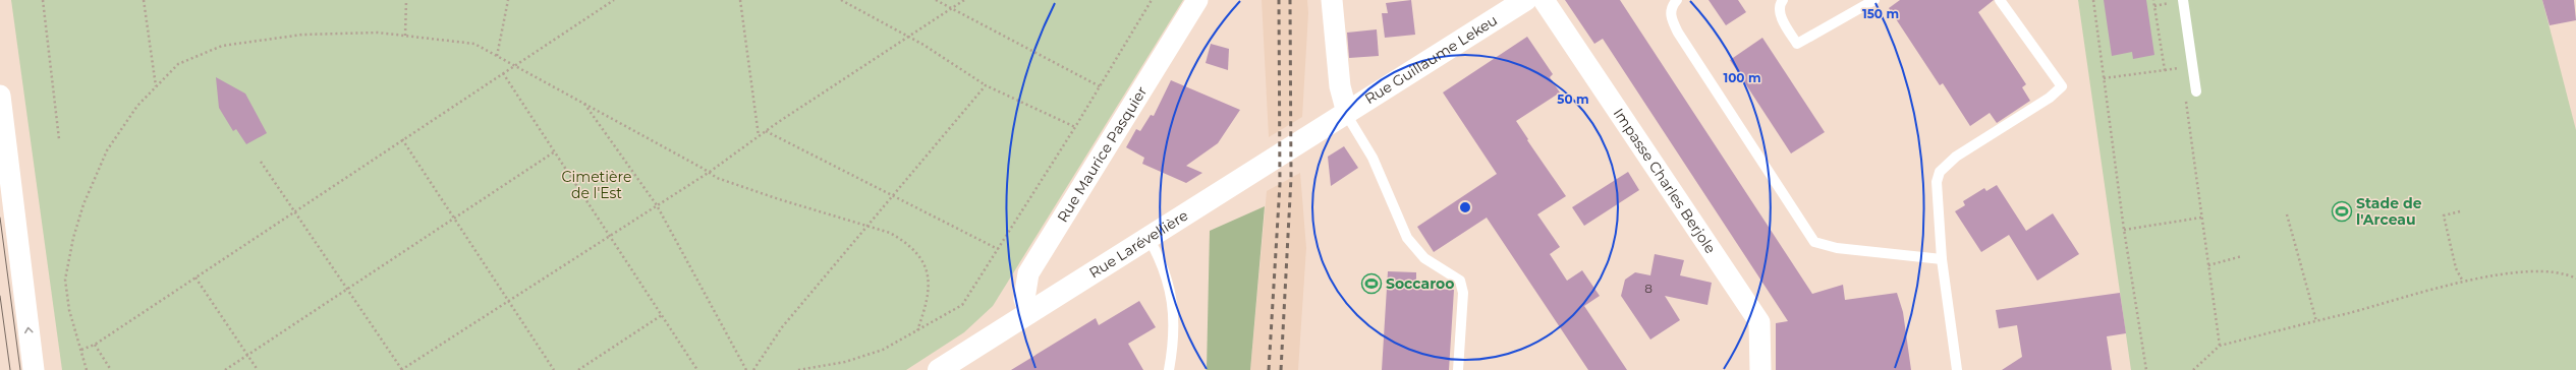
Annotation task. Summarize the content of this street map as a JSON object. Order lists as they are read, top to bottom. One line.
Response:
{"streets":{"street":["Rue Guillaume Lekeu","Rue Maurice Pasquier","Impasse Charles Berjole","Rue Larévellière"]},"crossings":[["Rue Guillaume Lekeu","Rue Larévellière"],["Rue Maurice Pasquier","Rue Larévellière"]],"parks":["Cimetière de l'Est"],"places":{"sports":["Stade de l'Arceau","Soccaroo"]},"house_numbers":["8"],"rings":["150 m","100 m","50 m"]}
